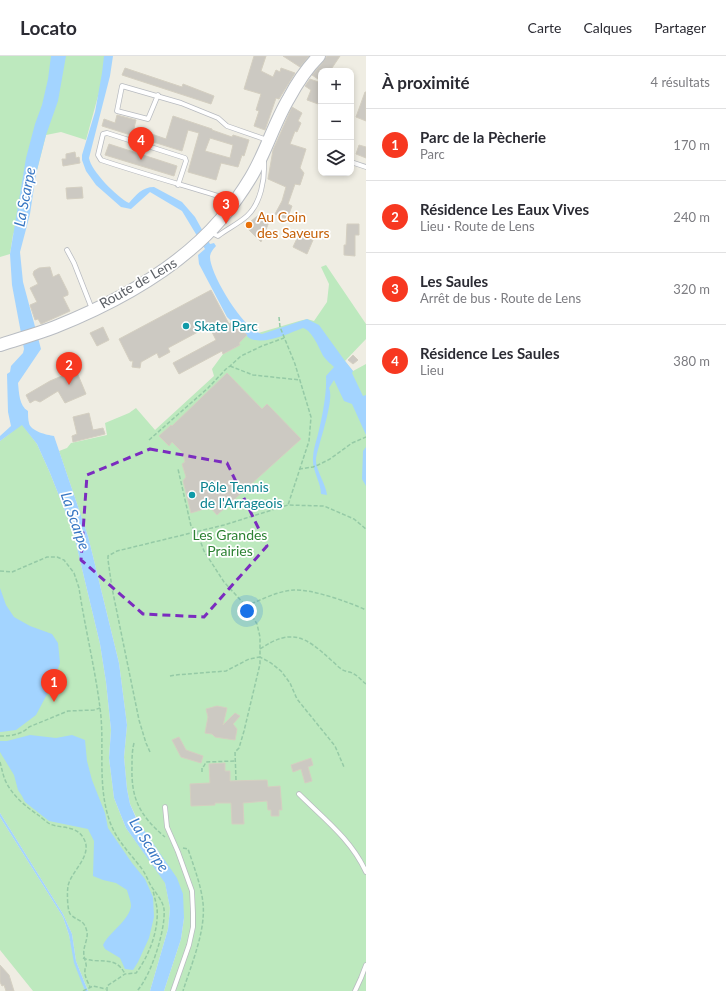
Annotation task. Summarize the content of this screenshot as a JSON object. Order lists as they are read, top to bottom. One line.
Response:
{"streets":{"main road":["Route de Lens"]},"water":["La Scarpe"],"parks":["Les Grandes Prairies"],"places":["Au Coin des Saveurs","Skate Parc","Pôle Tennis de l'Arrageois"],"page":{"header":"Locato","nav":["Carte","Calques","Partager"],"heading":["À proximité","4 résultats"],"map_buttons":["+","−"],"list":[{"mark":"1","name":"Parc de la Pècherie","note":"Parc","value":"170 m"},{"mark":"2","name":"Résidence Les Eaux Vives","note":"Lieu · Route de Lens","value":"240 m"},{"mark":"3","name":"Les Saules","note":"Arrêt de bus · Route de Lens","value":"320 m"},{"mark":"4","name":"Résidence Les Saules","note":"Lieu","value":"380 m"}],"pins":["4","3","2","1"]}}
